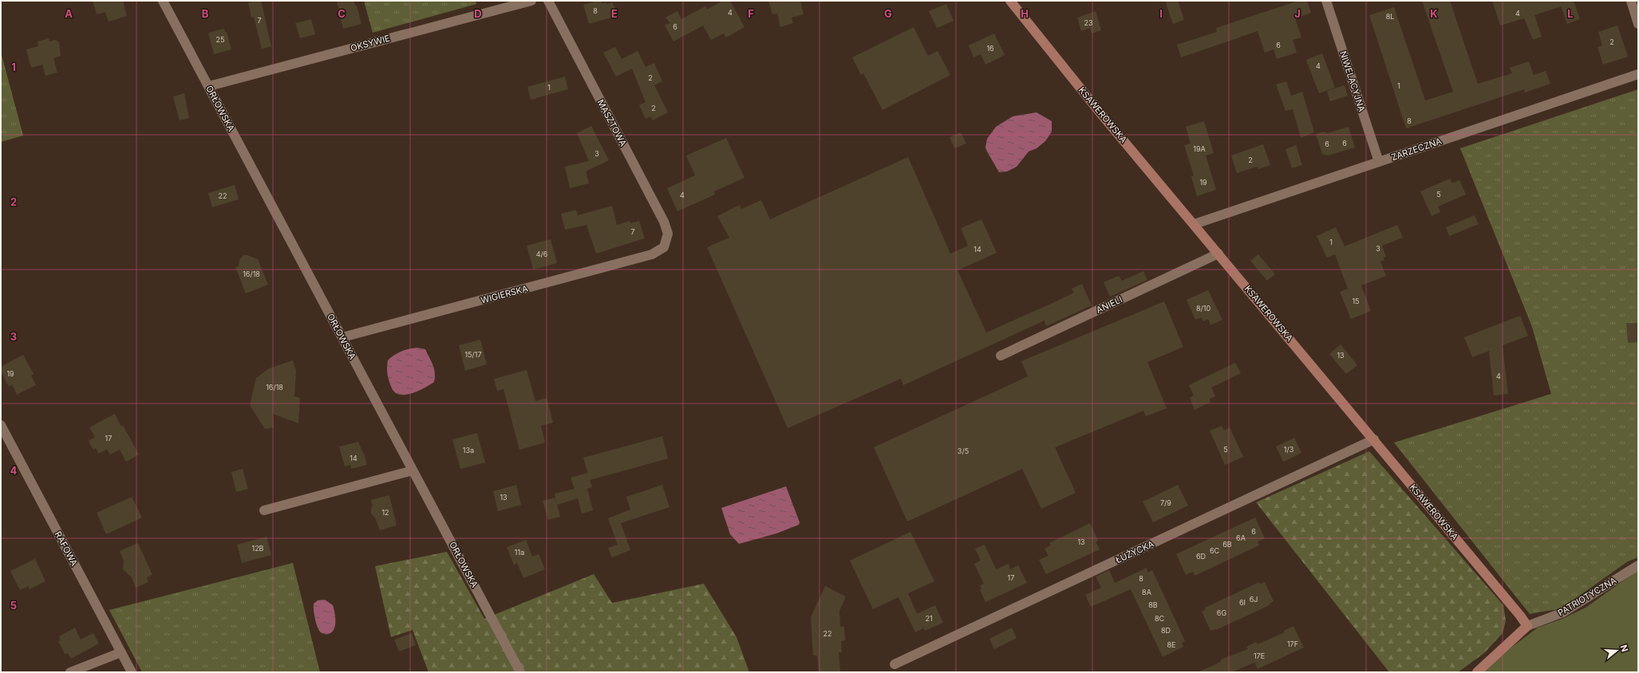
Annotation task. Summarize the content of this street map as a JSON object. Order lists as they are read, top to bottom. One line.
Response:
{"streets":{"street":["OKSYWIE","NIWELACYJNA","ORŁOWSKA","KSAWEROWSKA","MASZTOWA","ZARZECZNA","WIGIERSKA","ANIELI","RAFOWA","ŁUŻYCKA","PATRIOTYCZNA"]},"crossings":[["OKSYWIE","ORŁOWSKA"],["NIWELACYJNA","ZARZECZNA"],["ORŁOWSKA","WIGIERSKA"],["KSAWEROWSKA","ZARZECZNA"],["KSAWEROWSKA","ANIELI"],["KSAWEROWSKA","ŁUŻYCKA"],["KSAWEROWSKA","PATRIOTYCZNA"],["MASZTOWA","WIGIERSKA"]],"house_numbers":["8","4","4","8L","7","23","6","25","2","6","16","4","2","1","1","2","8","6","6","19A","3","2","19","5","4","22","7","1","3","14","4/6","16/18","15","8/10","15/17","13","19","4","16/18","17","5","1/3","13a","3/5","14","13","7/9","12","6","6A","13","6B","12B","6C","11a","6D","17","8","8A","6J","6I","8B","6G","21","8C","8D","22","17F","8E","17E"],"north":"right","grid":{"columns":["A","B","C","D","E","F","G","H","I","J","K","L"],"rows":["1","2","3","4","5"]}}
